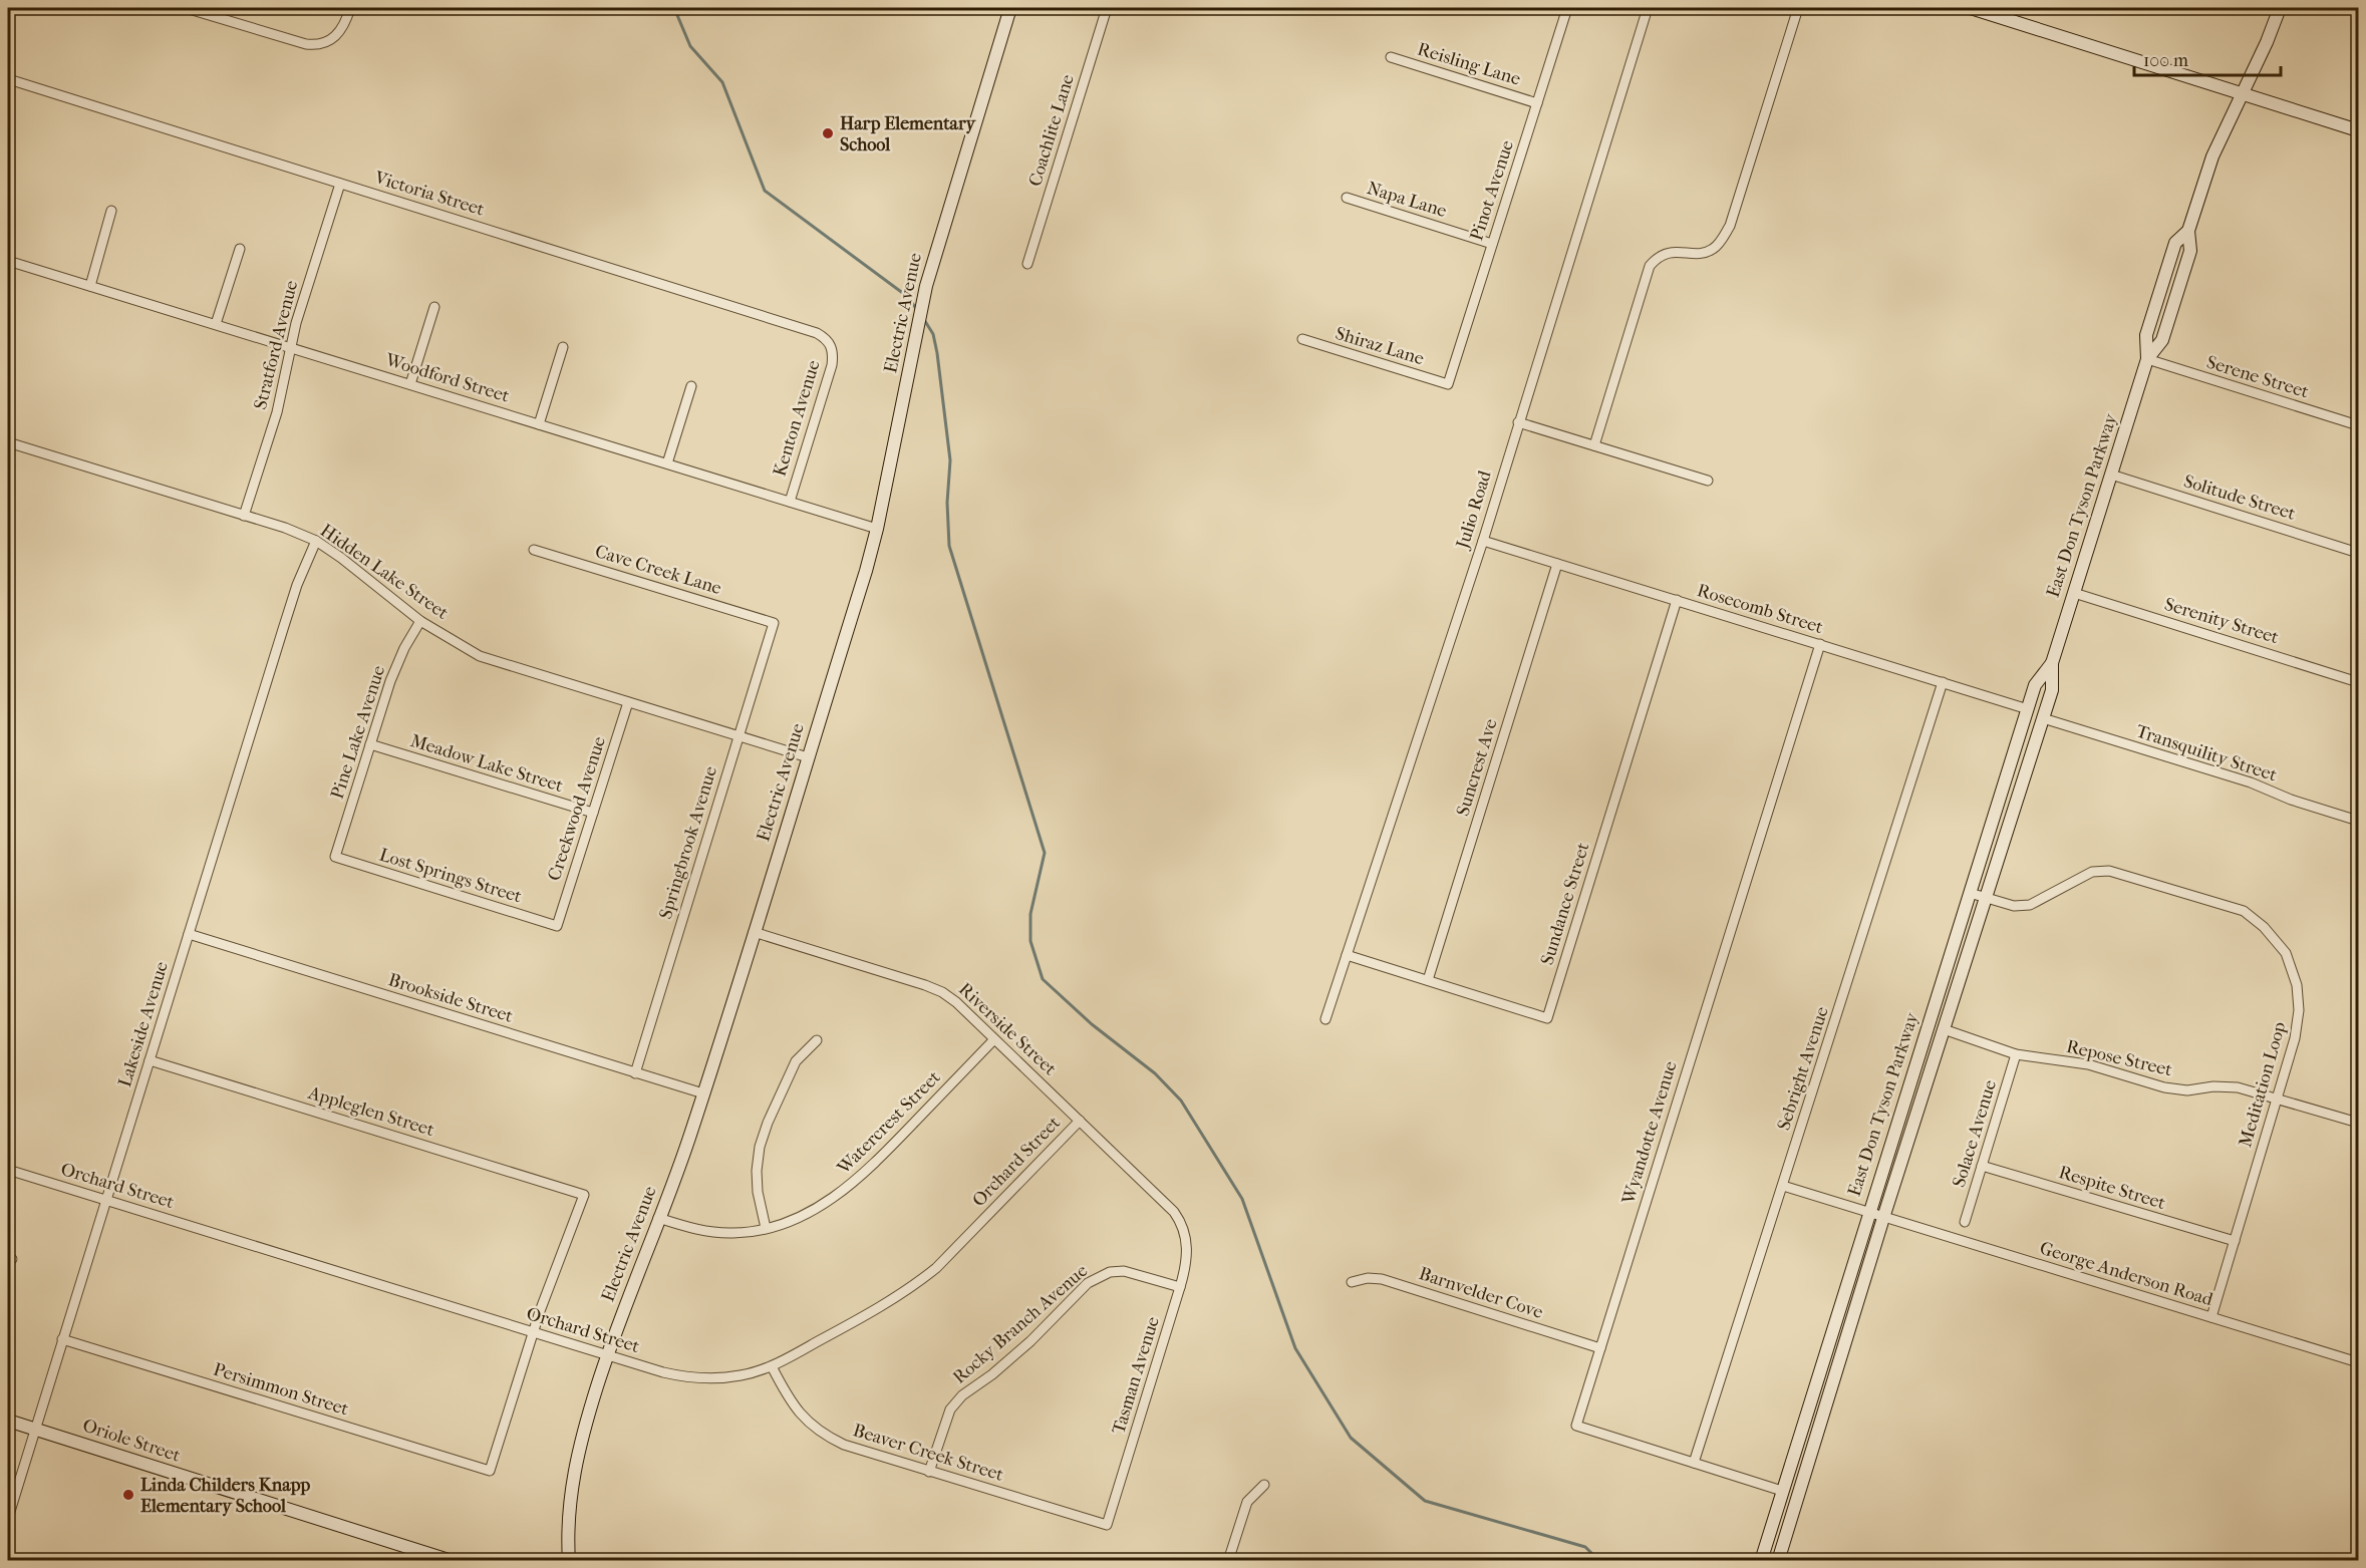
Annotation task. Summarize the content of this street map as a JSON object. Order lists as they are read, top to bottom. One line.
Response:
{"streets":{"main road":["Electric Avenue","East Don Tyson Parkway","Oriole Street"],"street":["Reisling Lane","Coachlite Lane","Pinot Avenue","Victoria Street","Napa Lane","Stratford Avenue","Shiraz Lane","Serene Street","Woodford Street","Kenton Avenue","Solitude Street","Julio Road","Cave Creek Lane","Hidden Lake Street","Rosecomb Street","Serenity Street","Pine Lake Avenue","Transquility Street","Meadow Lake Street","Suncrest Ave","Creekwood Avenue","Springbrook Avenue","Lost Springs Street","Sundance Street","Brookside Street","Lakeside Avenue","Riverside Street","Repose Street","Sebright Avenue","Meditation Loop","Appleglen Street","Watercrest Street","Wyandotte Avenue","Solace Avenue","Orchard Street","Respite Street","George Anderson Road","Barnvelder Cove","Rocky Branch Avenue","Tasman Avenue","Persimmon Street","Beaver Creek Street"]},"crossings":[["Reisling Lane","Pinot Avenue"],["Pinot Avenue","Napa Lane"],["Pinot Avenue","Shiraz Lane"],["Victoria Street","Stratford Avenue"],["Victoria Street","Kenton Avenue"],["Electric Avenue","Woodford Street"],["Electric Avenue","Hidden Lake Street"],["Electric Avenue","Brookside Street"],["Electric Avenue","Riverside Street"],["Electric Avenue","Watercrest Street"],["Electric Avenue","Orchard Street"],["Stratford Avenue","Woodford Street"],["Stratford Avenue","Hidden Lake Street"],["Serene Street","East Don Tyson Parkway"],["Woodford Street","Kenton Avenue"],["Solitude Street","East Don Tyson Parkway"],["East Don Tyson Parkway","Rosecomb Street"],["East Don Tyson Parkway","Serenity Street"],["East Don Tyson Parkway","Transquility Street"],["East Don Tyson Parkway","Repose Street"],["East Don Tyson Parkway","Meditation Loop"],["East Don Tyson Parkway","Wyandotte Avenue"],["East Don Tyson Parkway","George Anderson Road"],["Julio Road","Rosecomb Street"],["Julio Road","Sundance Street"],["Cave Creek Lane","Springbrook Avenue"],["Hidden Lake Street","Pine Lake Avenue"],["Hidden Lake Street","Creekwood Avenue"],["Hidden Lake Street","Springbrook Avenue"],["Hidden Lake Street","Lakeside Avenue"],["Rosecomb Street","Suncrest Ave"],["Rosecomb Street","Sundance Street"],["Rosecomb Street","Sebright Avenue"],["Rosecomb Street","Wyandotte Avenue"],["Pine Lake Avenue","Meadow Lake Street"],["Pine Lake Avenue","Lost Springs Street"],["Meadow Lake Street","Creekwood Avenue"],["Suncrest Ave","Sundance Street"],["Creekwood Avenue","Lost Springs Street"],["Springbrook Avenue","Brookside Street"],["Brookside Street","Lakeside Avenue"],["Lakeside Avenue","Appleglen Street"],["Lakeside Avenue","Orchard Street"],["Lakeside Avenue","Persimmon Street"],["Lakeside Avenue","Oriole Street"],["Riverside Street","Watercrest Street"],["Riverside Street","Orchard Street"],["Riverside Street","Tasman Avenue"],["Repose Street","Meditation Loop"],["Repose Street","Solace Avenue"],["Sebright Avenue","Wyandotte Avenue"],["Sebright Avenue","George Anderson Road"],["Meditation Loop","Respite Street"],["Meditation Loop","George Anderson Road"],["Appleglen Street","Orchard Street"],["Appleglen Street","Persimmon Street"],["Wyandotte Avenue","Barnvelder Cove"],["Solace Avenue","Respite Street"],["Orchard Street","Persimmon Street"],["Orchard Street","Beaver Creek Street"],["Rocky Branch Avenue","Tasman Avenue"],["Rocky Branch Avenue","Beaver Creek Street"],["Tasman Avenue","Beaver Creek Street"]],"places":["Harp Elementary School","Linda Childers Knapp Elementary School"],"scale_bar":"100 m"}
